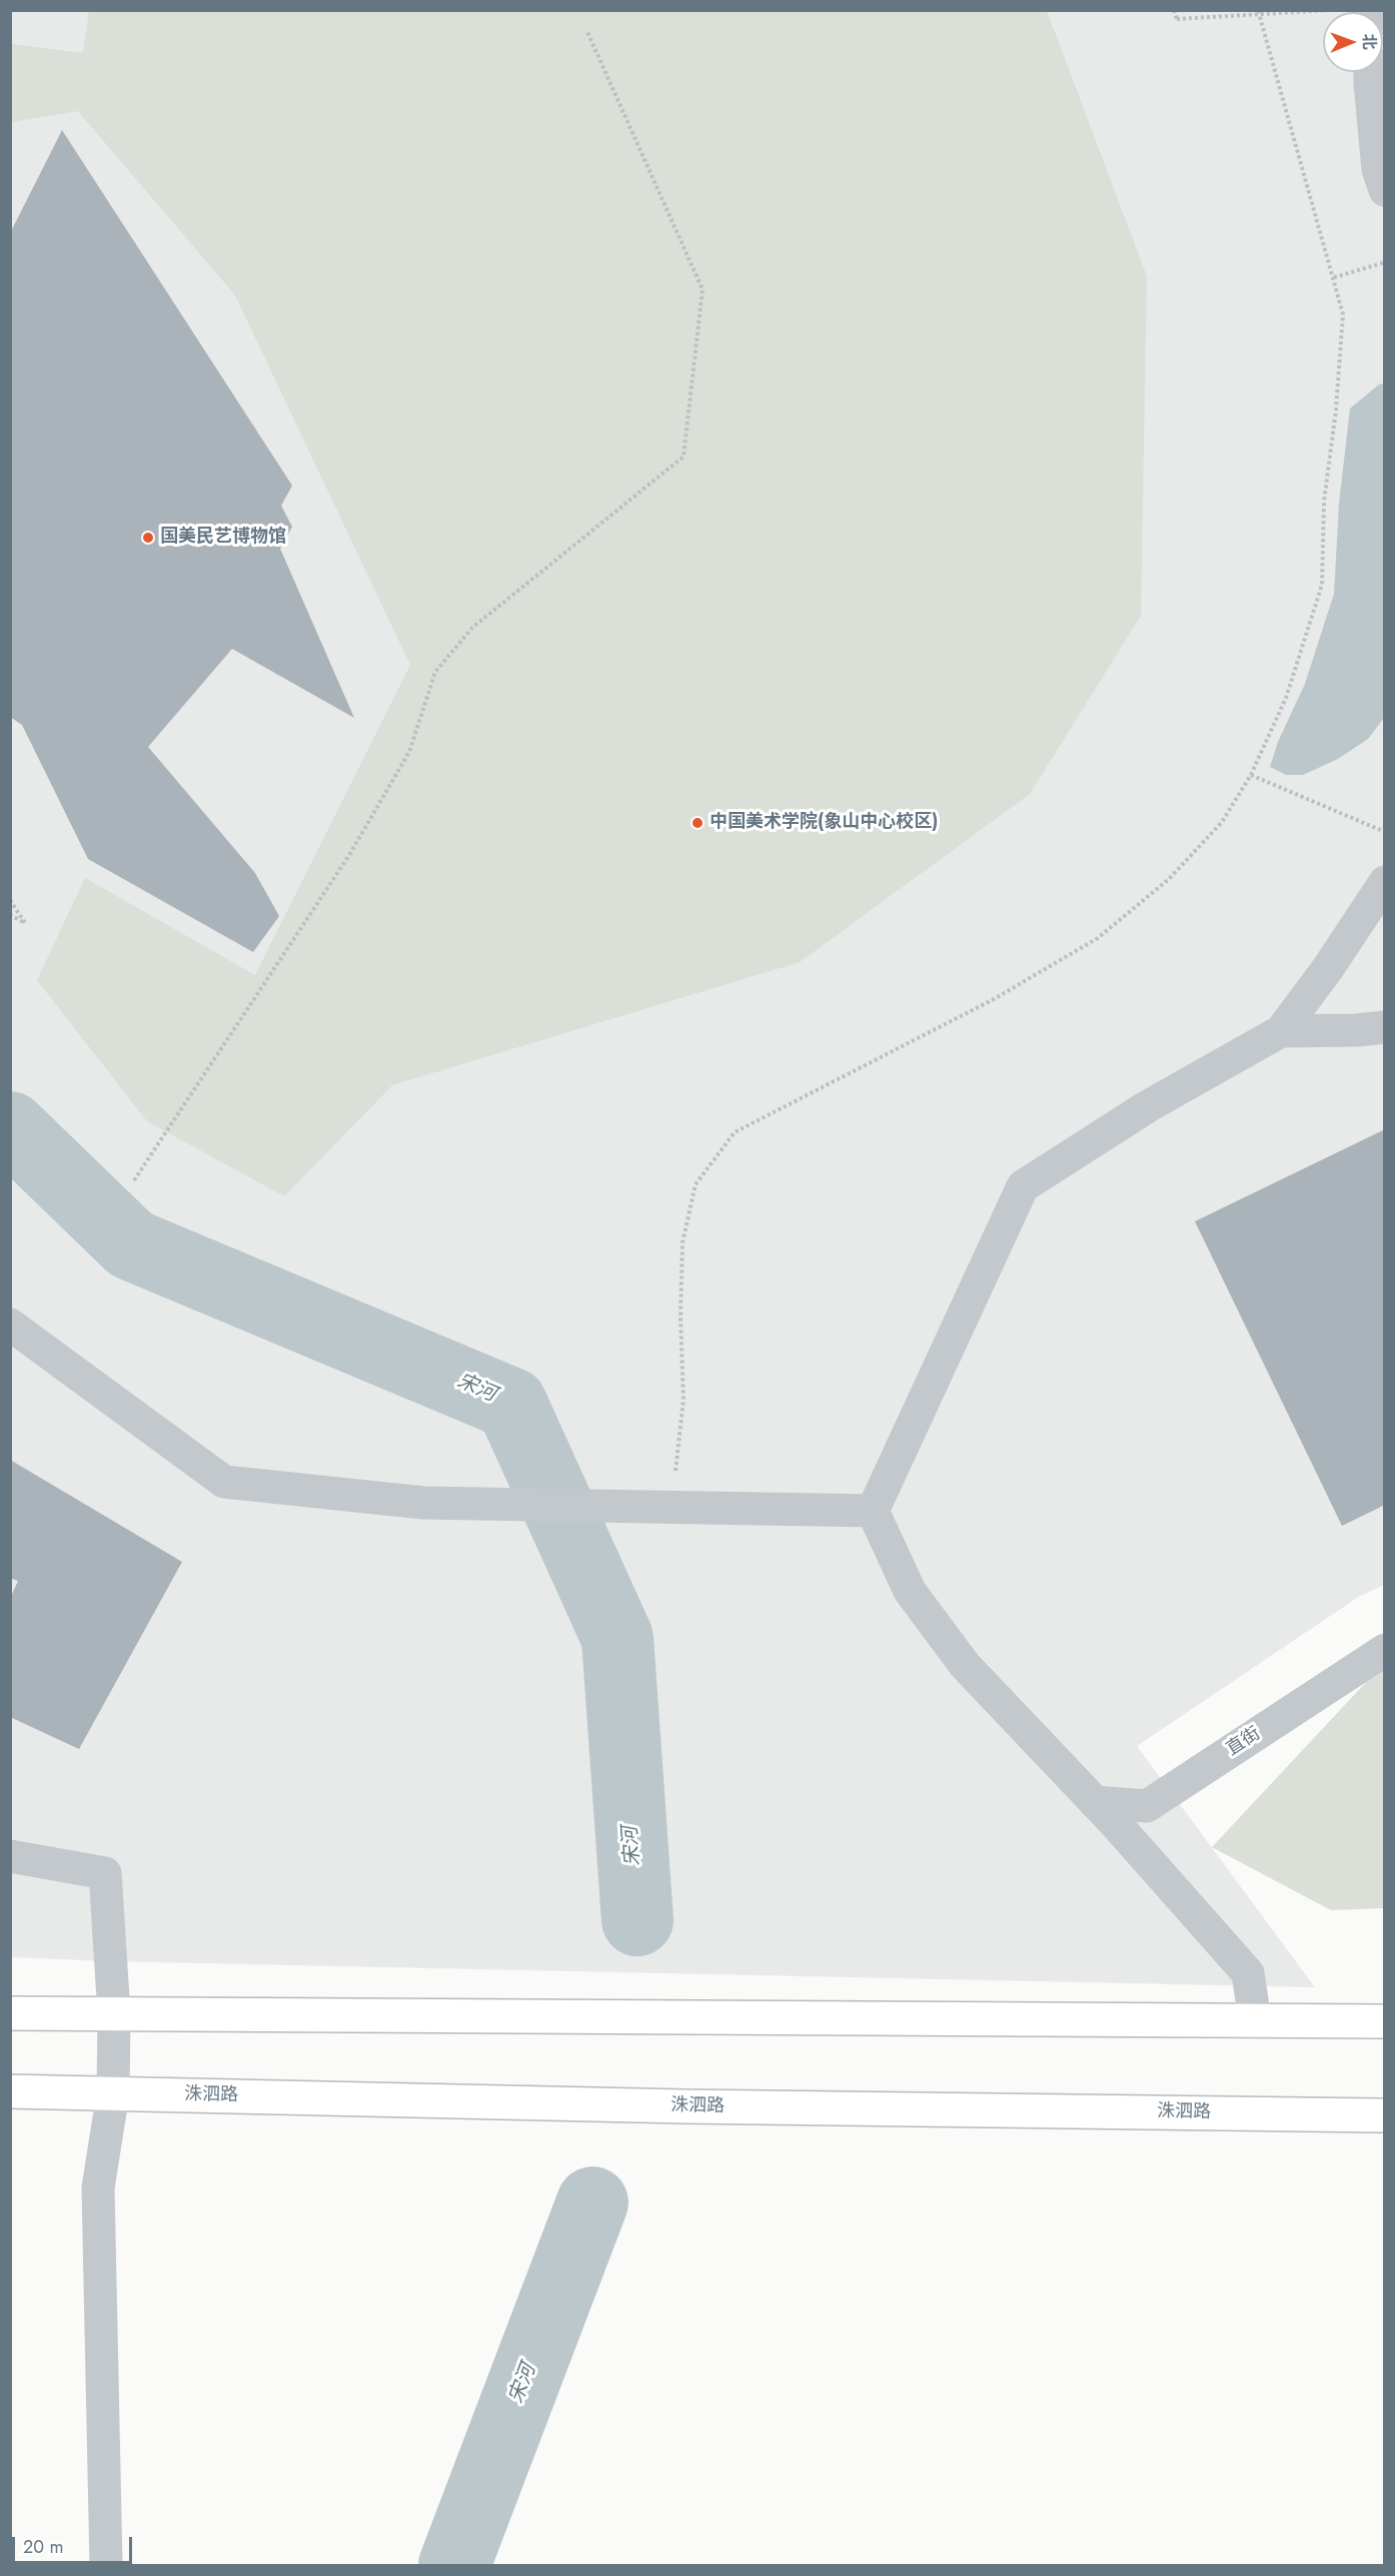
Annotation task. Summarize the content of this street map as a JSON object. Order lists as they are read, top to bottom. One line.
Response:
{"streets":{"main road":["洙泗路"],"street":["直街"]},"water":["宋河"],"places":["国美民艺博物馆","中国美术学院(象山中心校区)"],"scale_bar":"20 m","north":"right"}
